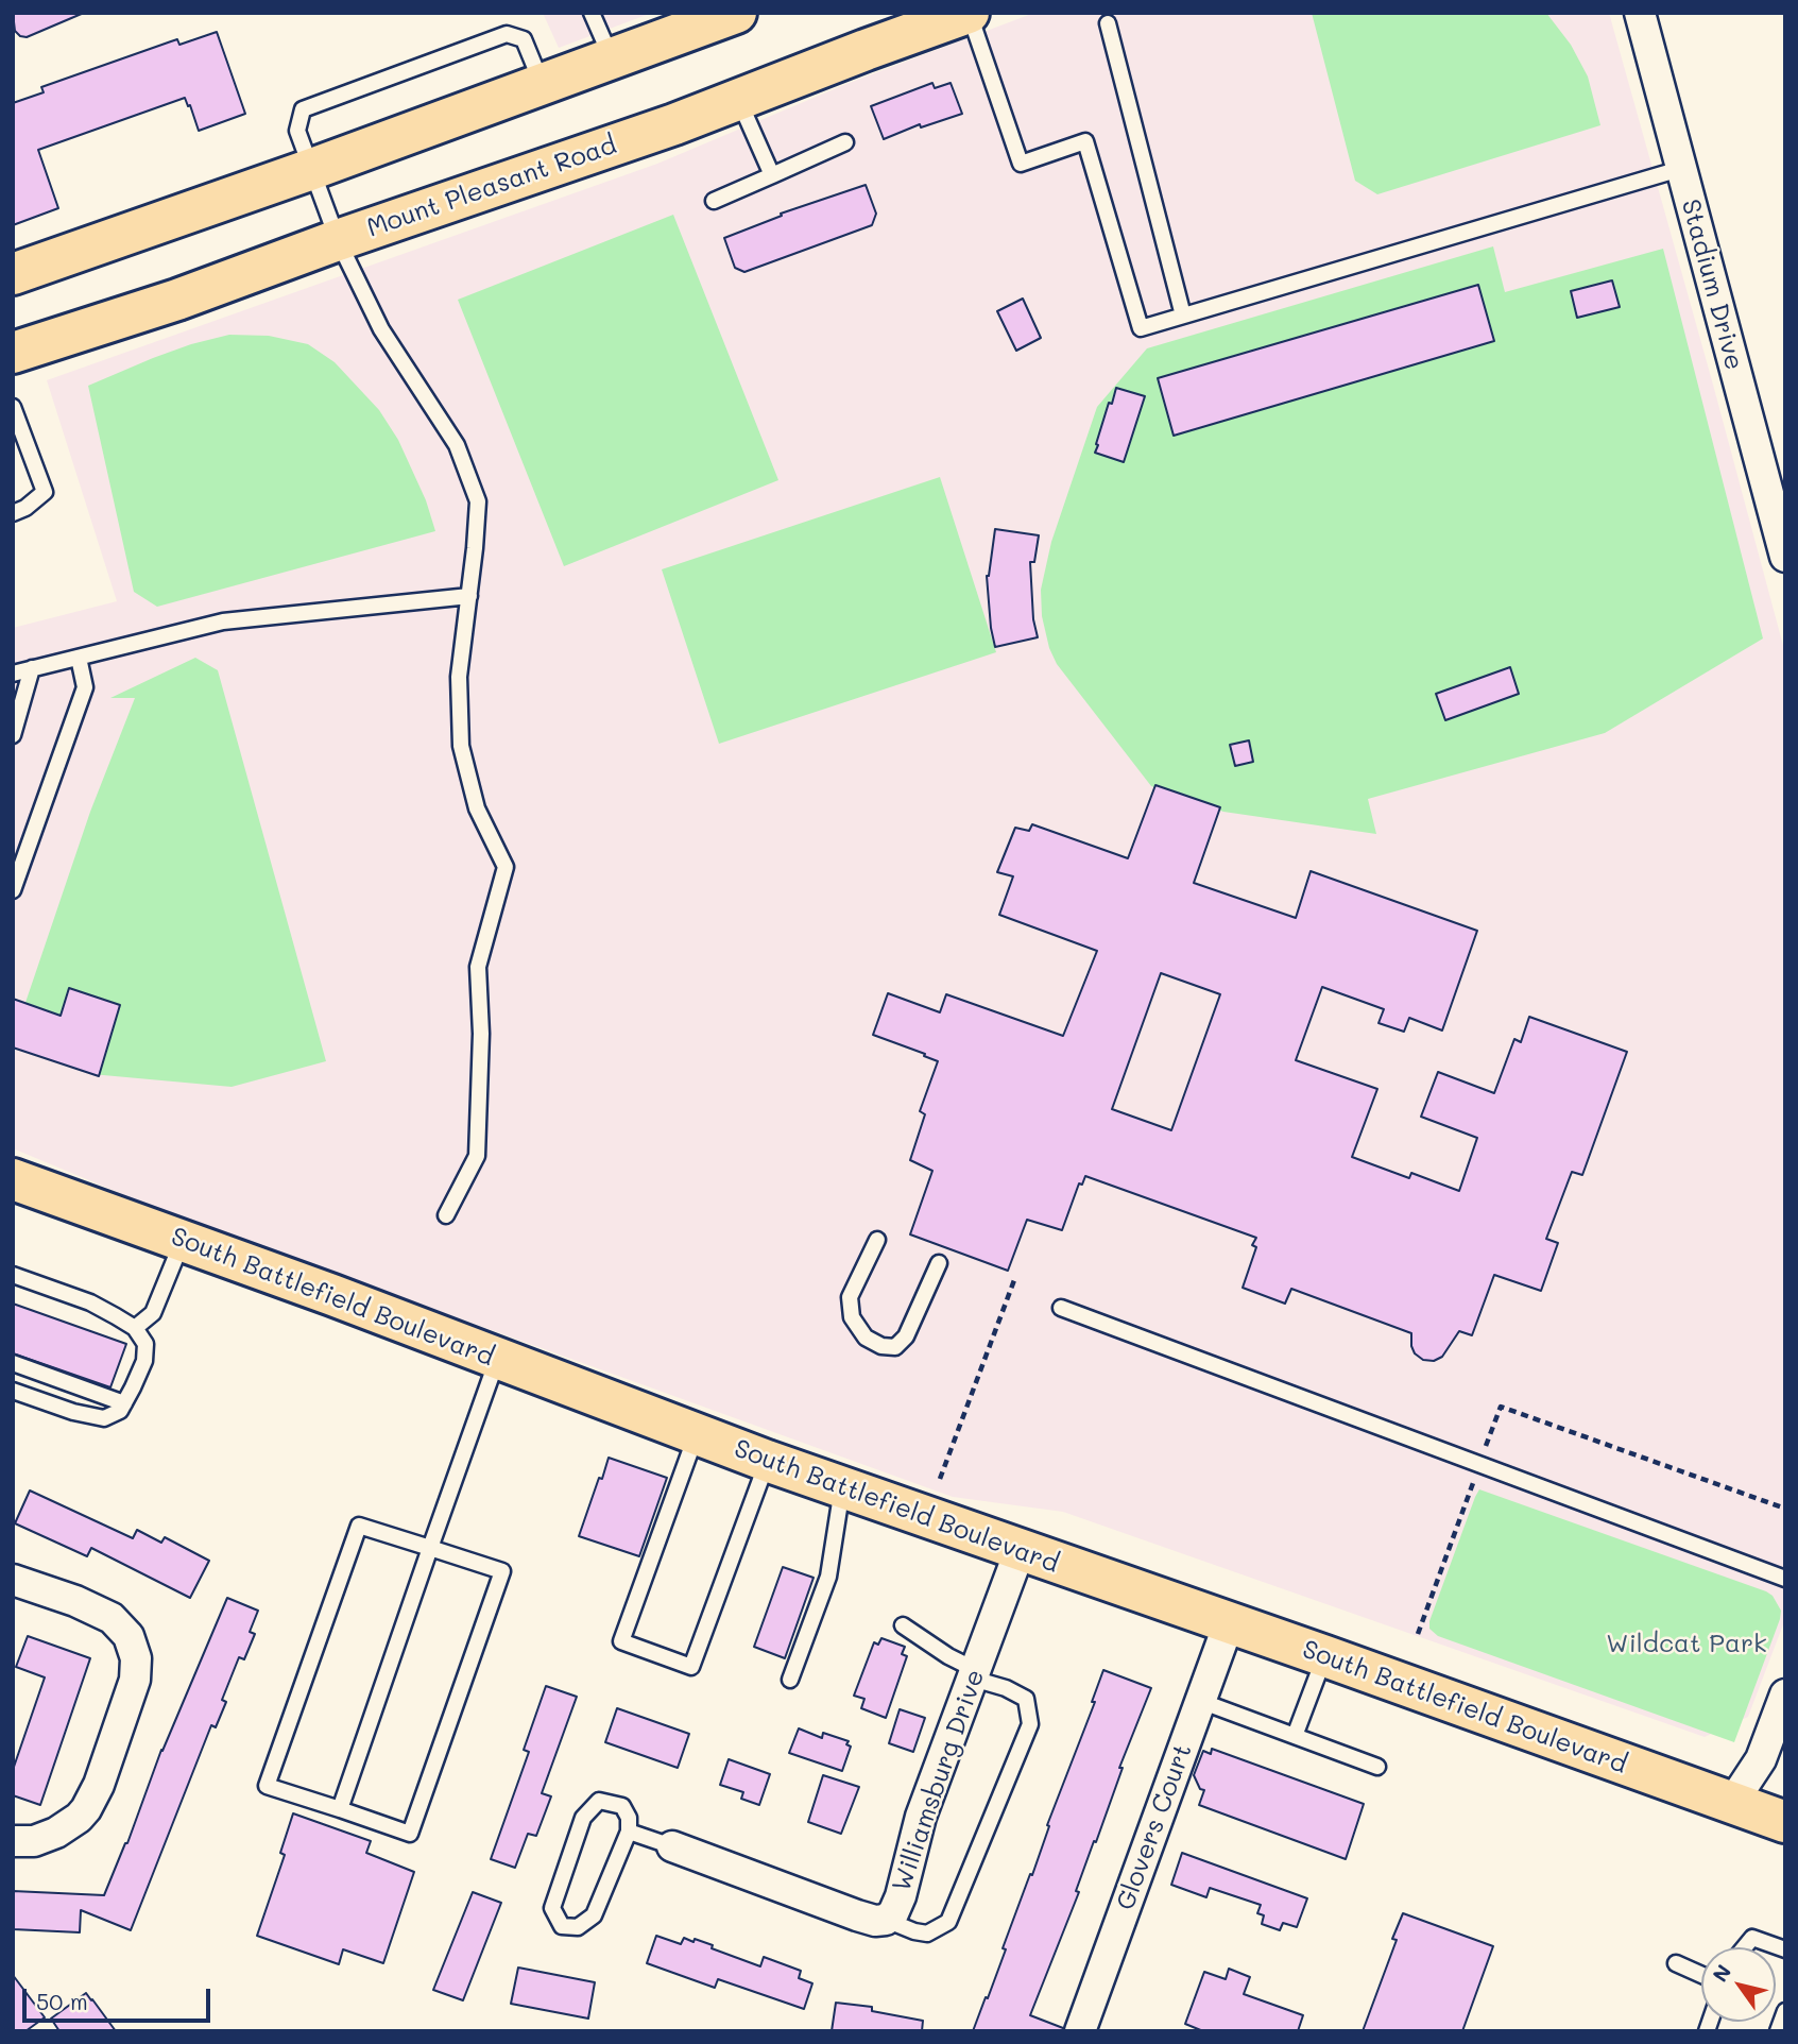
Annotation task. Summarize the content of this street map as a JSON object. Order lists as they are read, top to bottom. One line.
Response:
{"streets":{"main road":["Mount Pleasant Road","South Battlefield Boulevard"],"street":["Stadium Drive","Williamsburg Drive","Glovers Court"]},"crossings":[["South Battlefield Boulevard","Williamsburg Drive"],["South Battlefield Boulevard","Glovers Court"]],"parks":["Wildcat Park"],"scale_bar":"50 m","north":"top left"}
